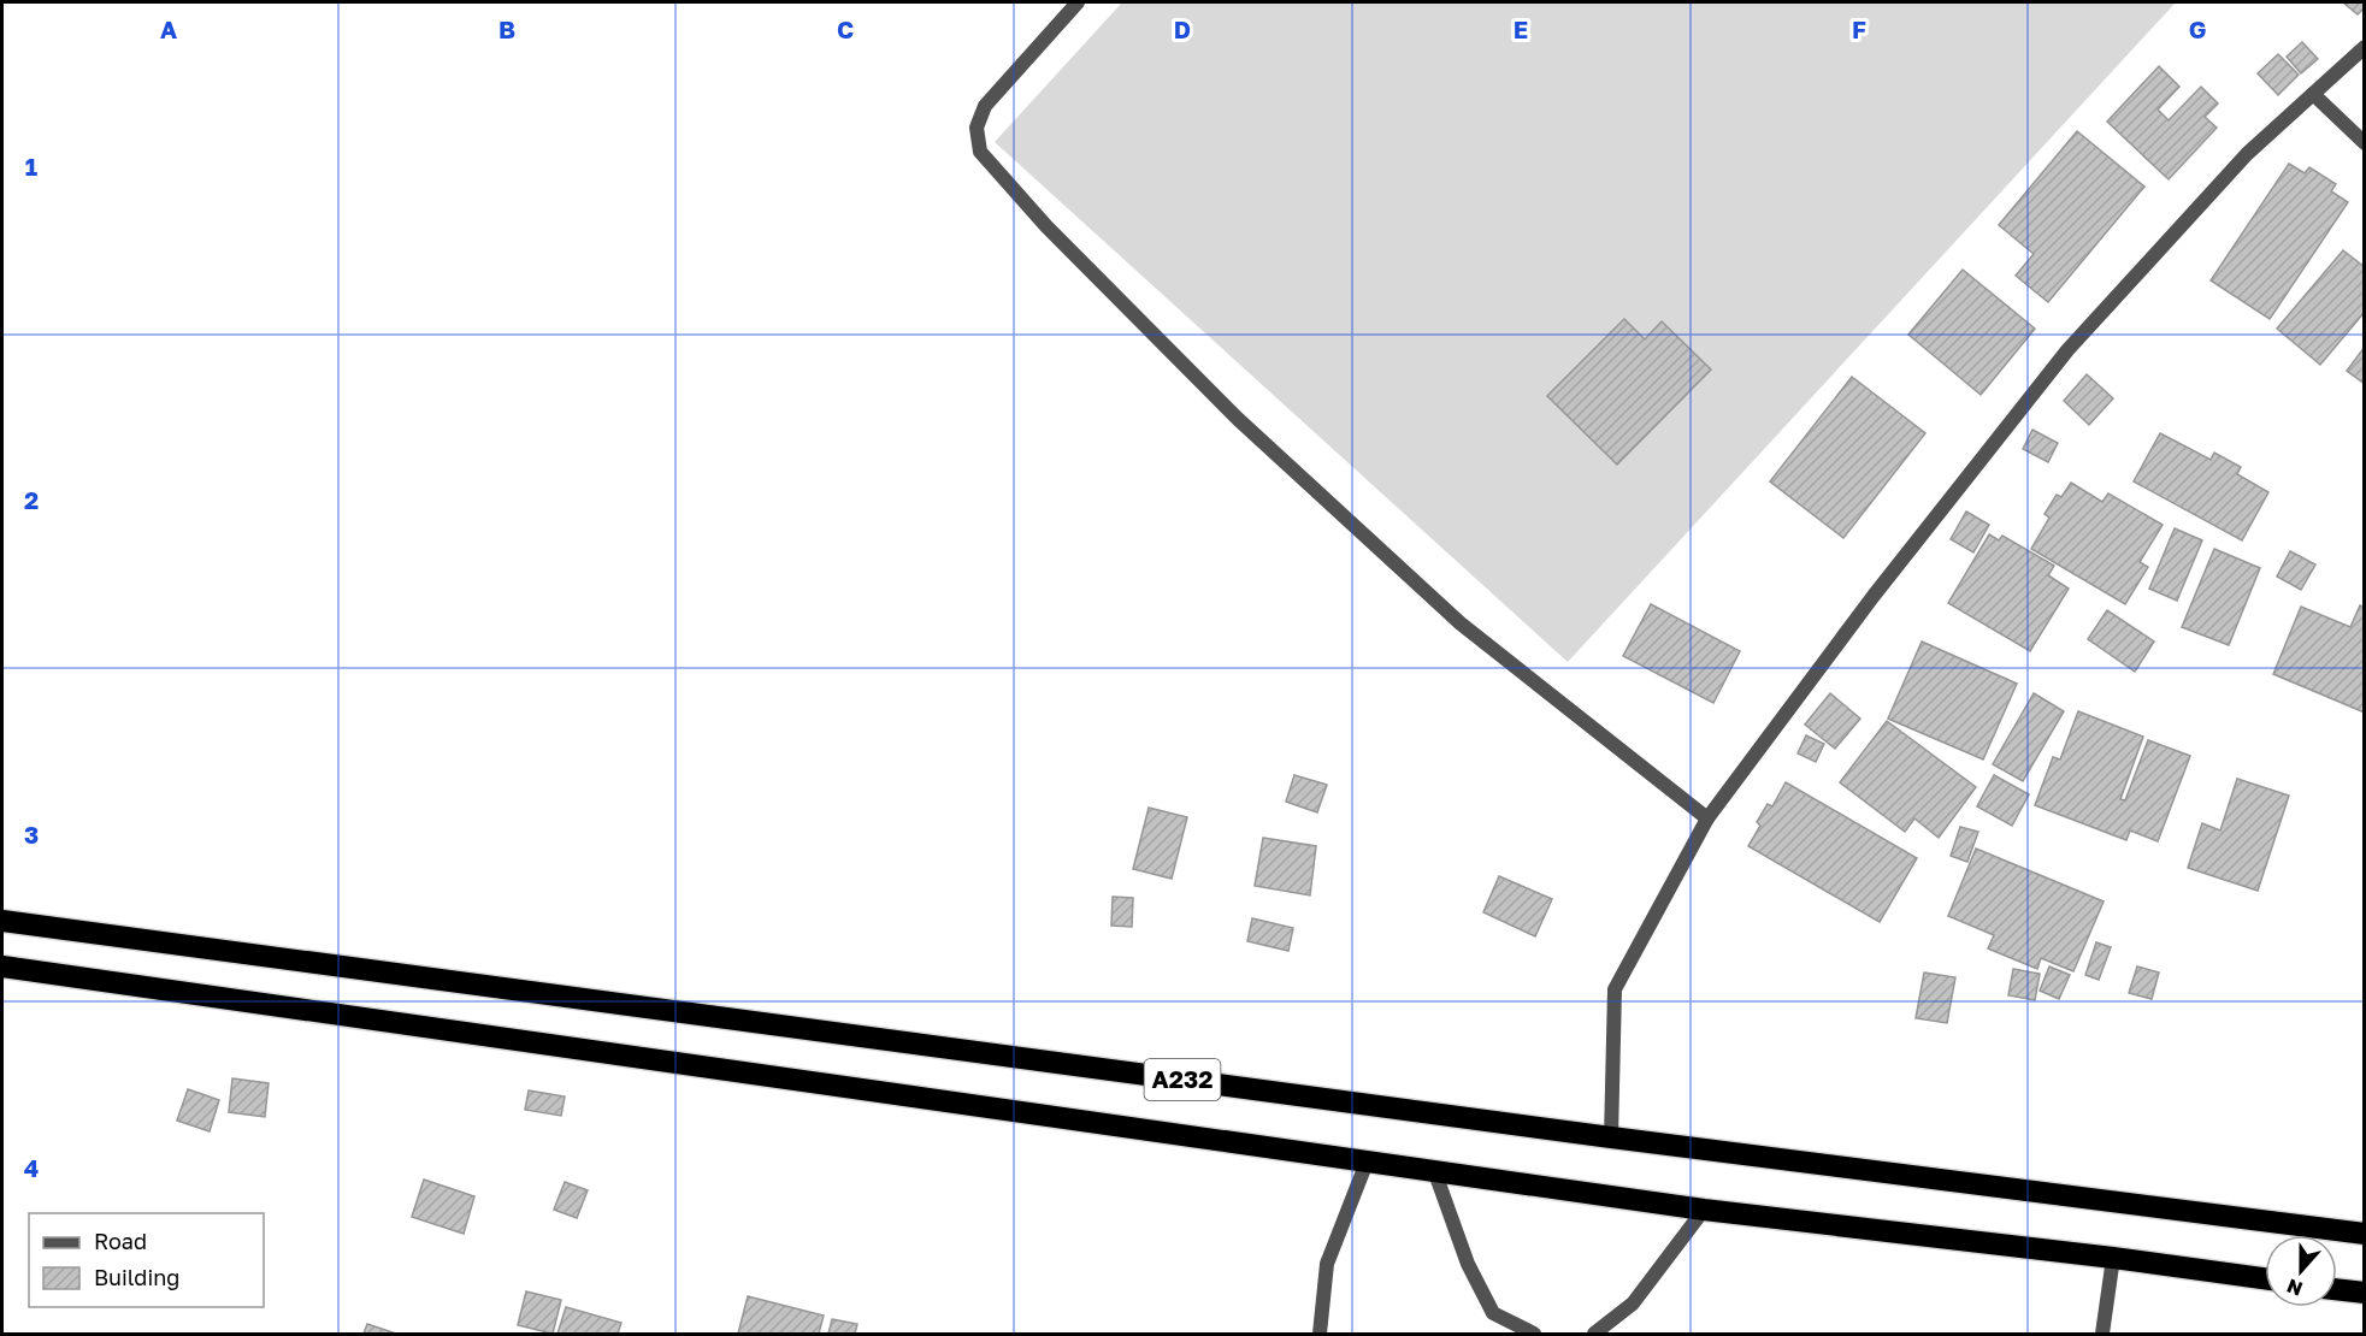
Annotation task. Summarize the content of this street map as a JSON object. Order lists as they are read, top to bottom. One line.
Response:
{"streets":{"highway":["A232"]},"legend":["Road","Building"],"north":"bottom","grid":{"columns":["A","B","C","D","E","F","G"],"rows":["1","2","3","4"]}}
